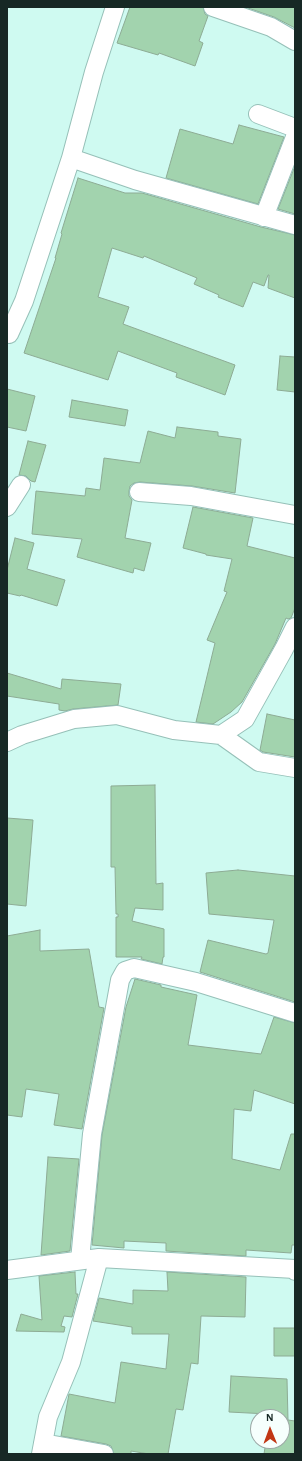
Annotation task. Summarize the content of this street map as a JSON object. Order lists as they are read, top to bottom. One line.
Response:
{"north":"top"}
